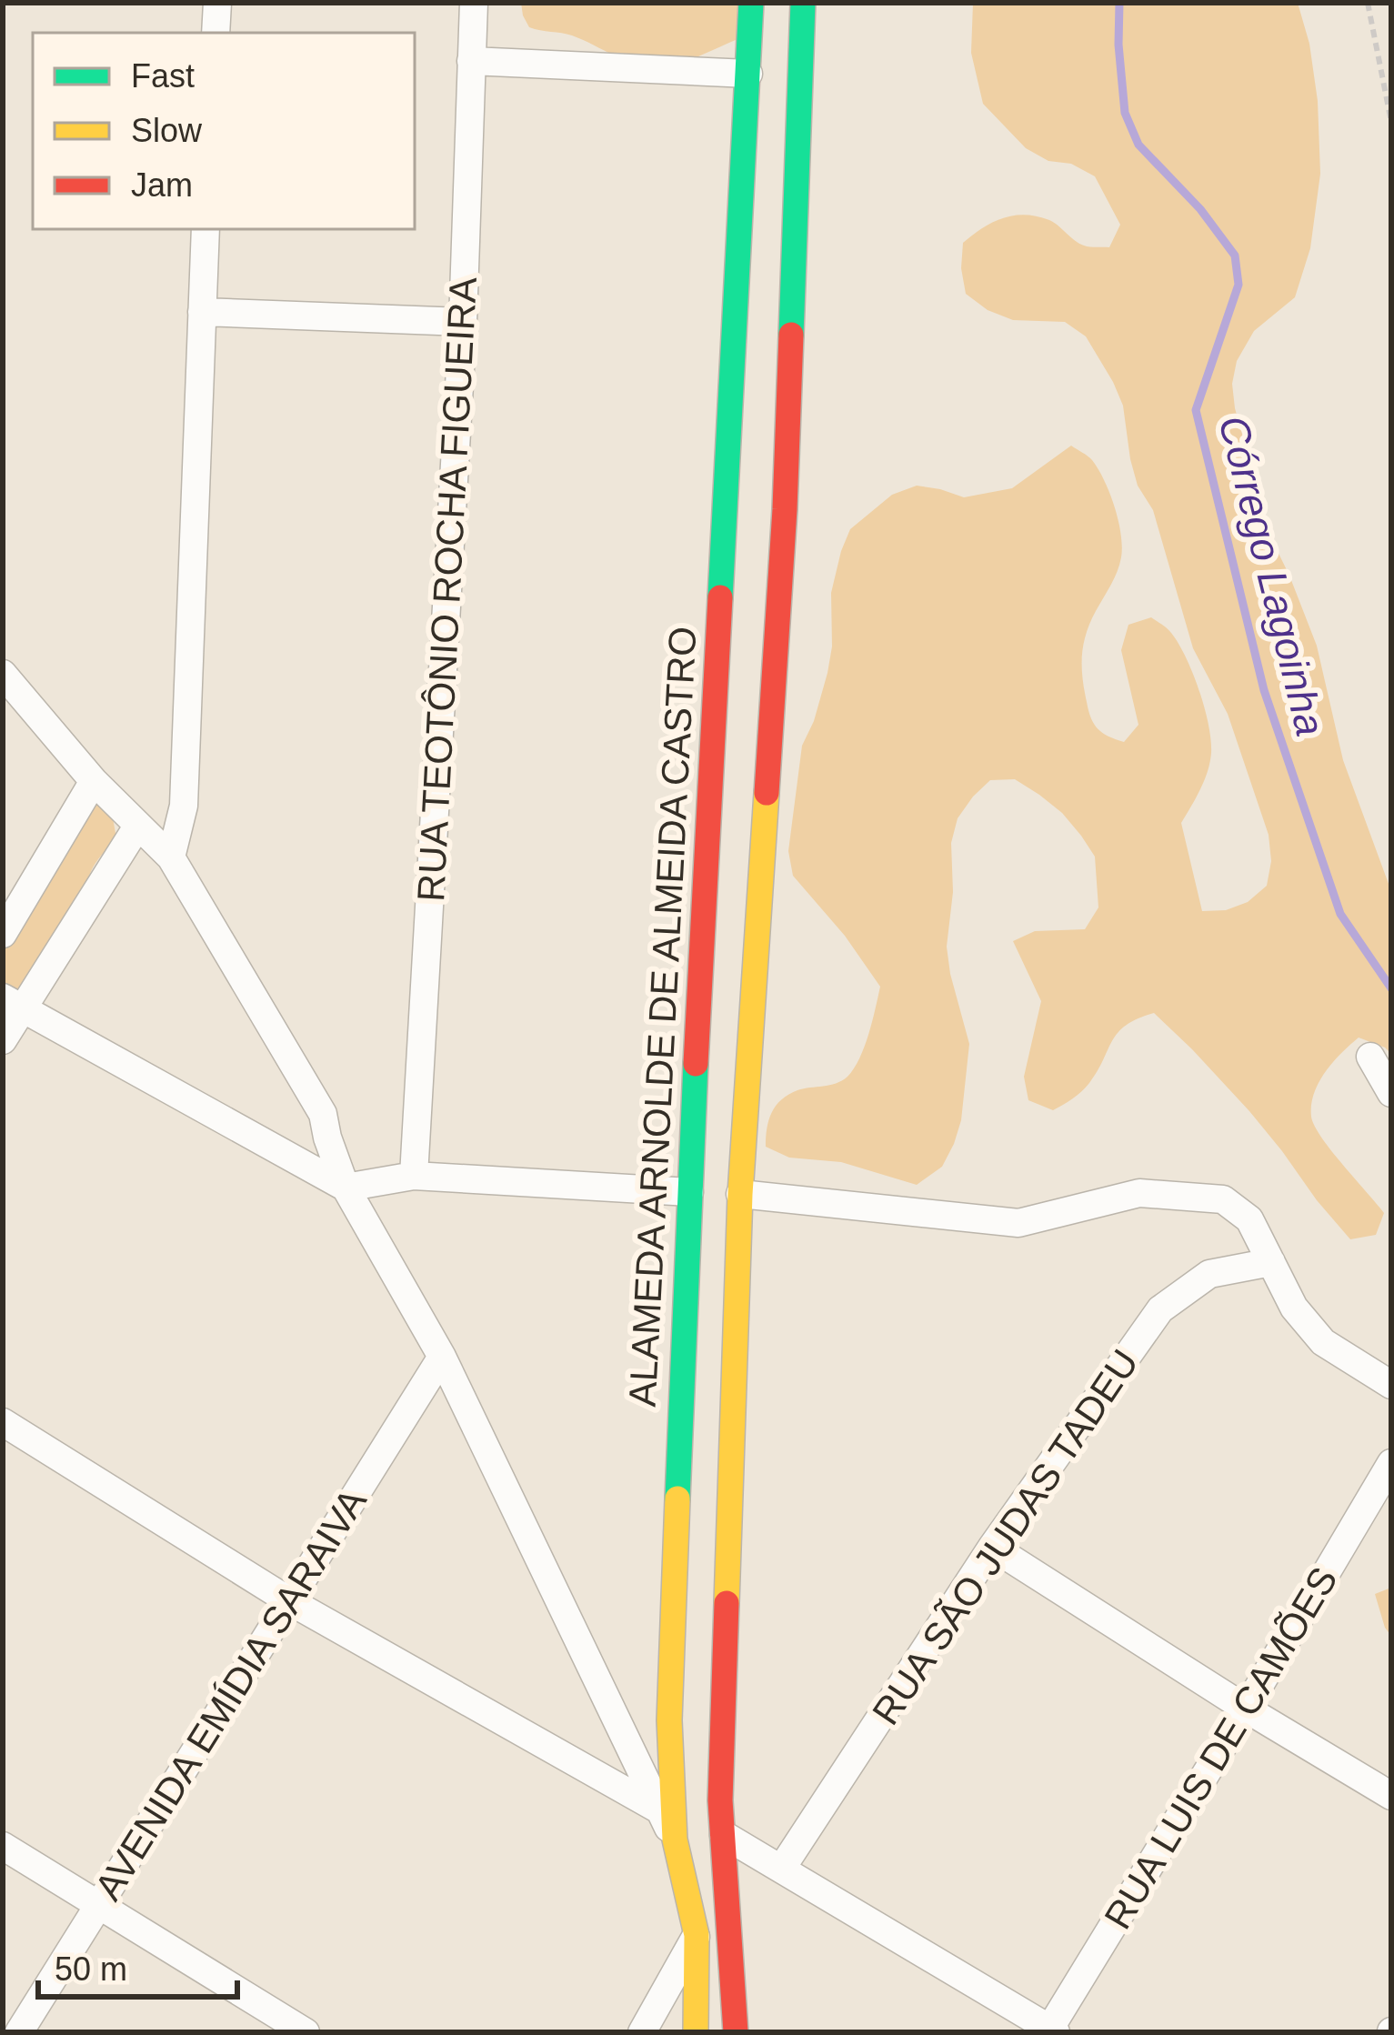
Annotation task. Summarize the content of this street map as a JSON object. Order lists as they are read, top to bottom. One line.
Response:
{"streets":{"main road":["ALAMEDA ARNOLDE DE ALMEIDA CASTRO"],"street":["RUA TEOTÔNIO ROCHA FIGUEIRA","RUA SÃO JUDAS TADEU","AVENIDA EMÍDIA SARAIVA","RUA LUIS DE CAMÕES"]},"water":["Córrego Lagoinha"],"legend":["Fast","Slow","Jam"],"scale_bar":"50 m"}
